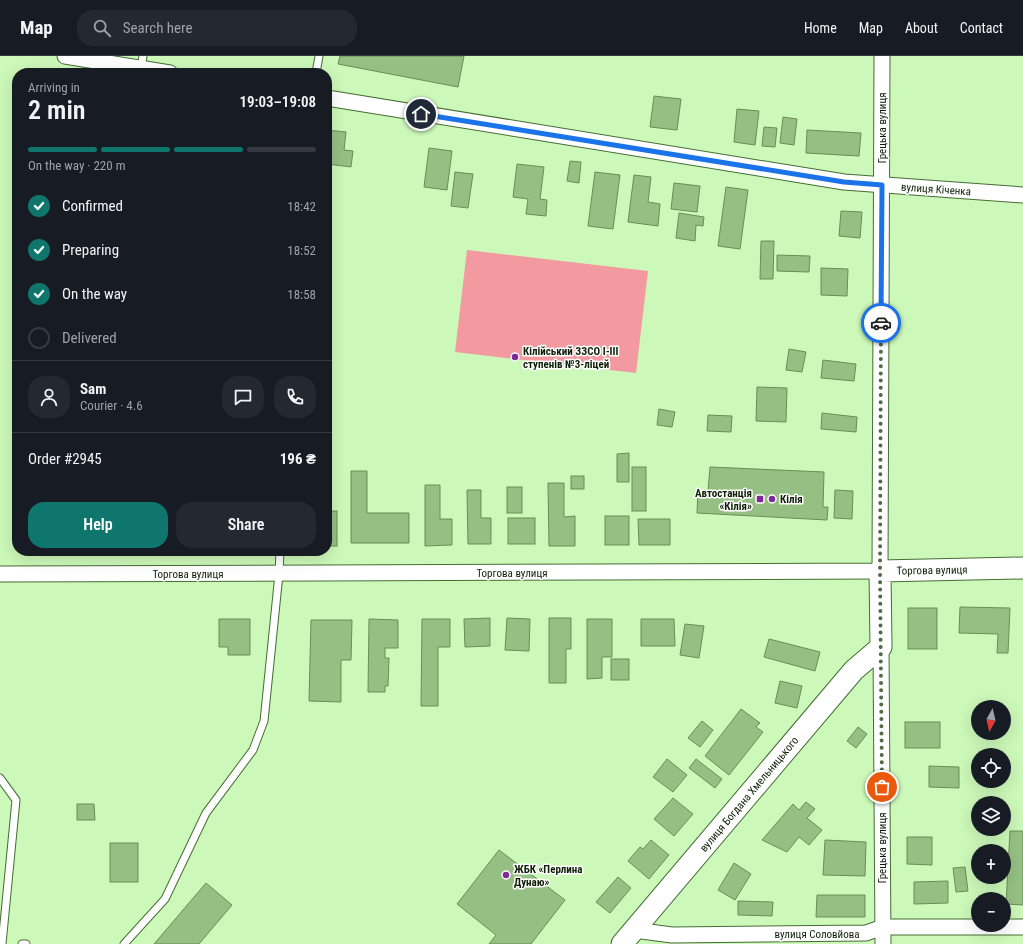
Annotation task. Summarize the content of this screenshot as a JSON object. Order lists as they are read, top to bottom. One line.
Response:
{"streets":{"main road":["Грецька вулиця","Торгова вулиця","вулиця Богдана Хмельницького"],"street":["вулиця Кіченка","вулиця Соловйова"]},"crossings":[["Грецька вулиця","вулиця Кіченка"],["Грецька вулиця","Торгова вулиця"],["Грецька вулиця","вулиця Богдана Хмельницького"],["Грецька вулиця","вулиця Соловйова"],["вулиця Богдана Хмельницького","вулиця Соловйова"]],"places":{"other":["Кілійський ЗЗСО І-ІІІ ступенів №3-ліцей","Кілія","ЖБК «Перлина Дунаю»"],"transit":["Автостанція «Кілія»"]},"north":"bottom","page":{"header":"Map","search":"Search here","nav":["Home","Map","About","Contact"],"heading":["2 min","Arriving in","19:03–19:08"],"panel":["Sam","Courier · 4.6","Order #2945","196 ₴"],"bar":"On the way · 220 m","list":[["Confirmed","18:42"],["Preparing","18:52"],["On the way","18:58"],"Delivered"],"buttons":["Help","Share"],"map_buttons":["+","−"]}}
